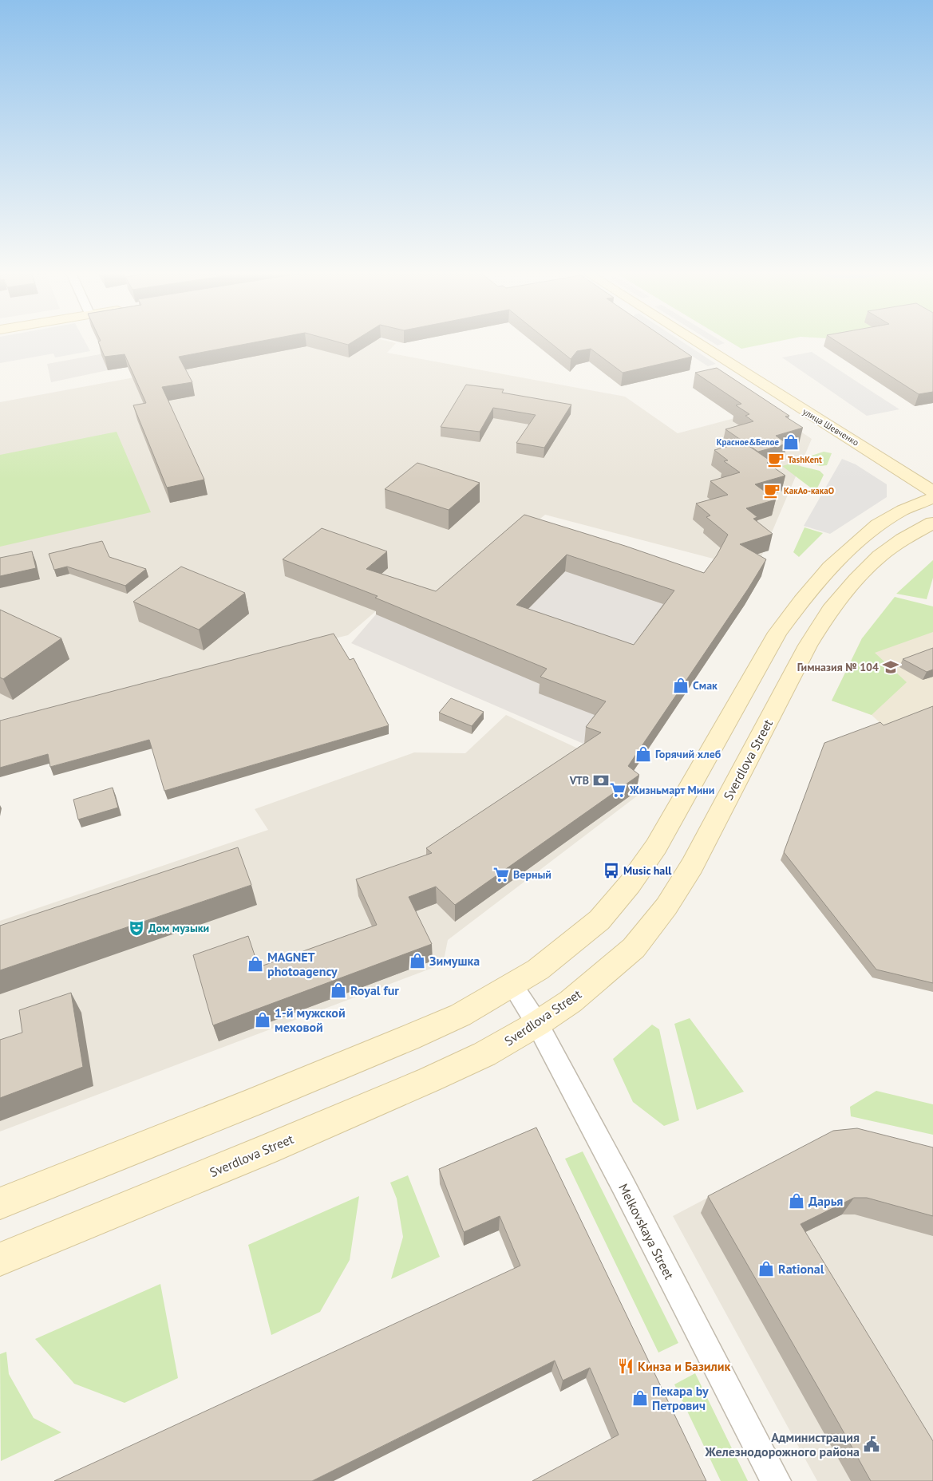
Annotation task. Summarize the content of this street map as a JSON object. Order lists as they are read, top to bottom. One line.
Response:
{"streets":{"main road":["улица Шевченко","Sverdlova Street"],"street":["Melkovskaya Street"]},"crossings":[["Sverdlova Street","Melkovskaya Street"]],"places":{"shop":["Красное&Белое","Смак","Горячий хлеб","Зимушка","MAGNET photoagency","Royal fur","1-й мужской меховой","Дарья","Rational","Пекара by Петрович"],"cafe":["TashKent","КакАо-какаО"],"school or university":["Гимназия № 104"],"bank":["VTB"],"supermarket":["Жизньмарт Мини","Верный"],"bus stop":["Music hall"],"theatre":["Дом музыки"],"restaurant":["Кинза и Базилик"],"public building":["Администрация Железнодорожного района"]}}
